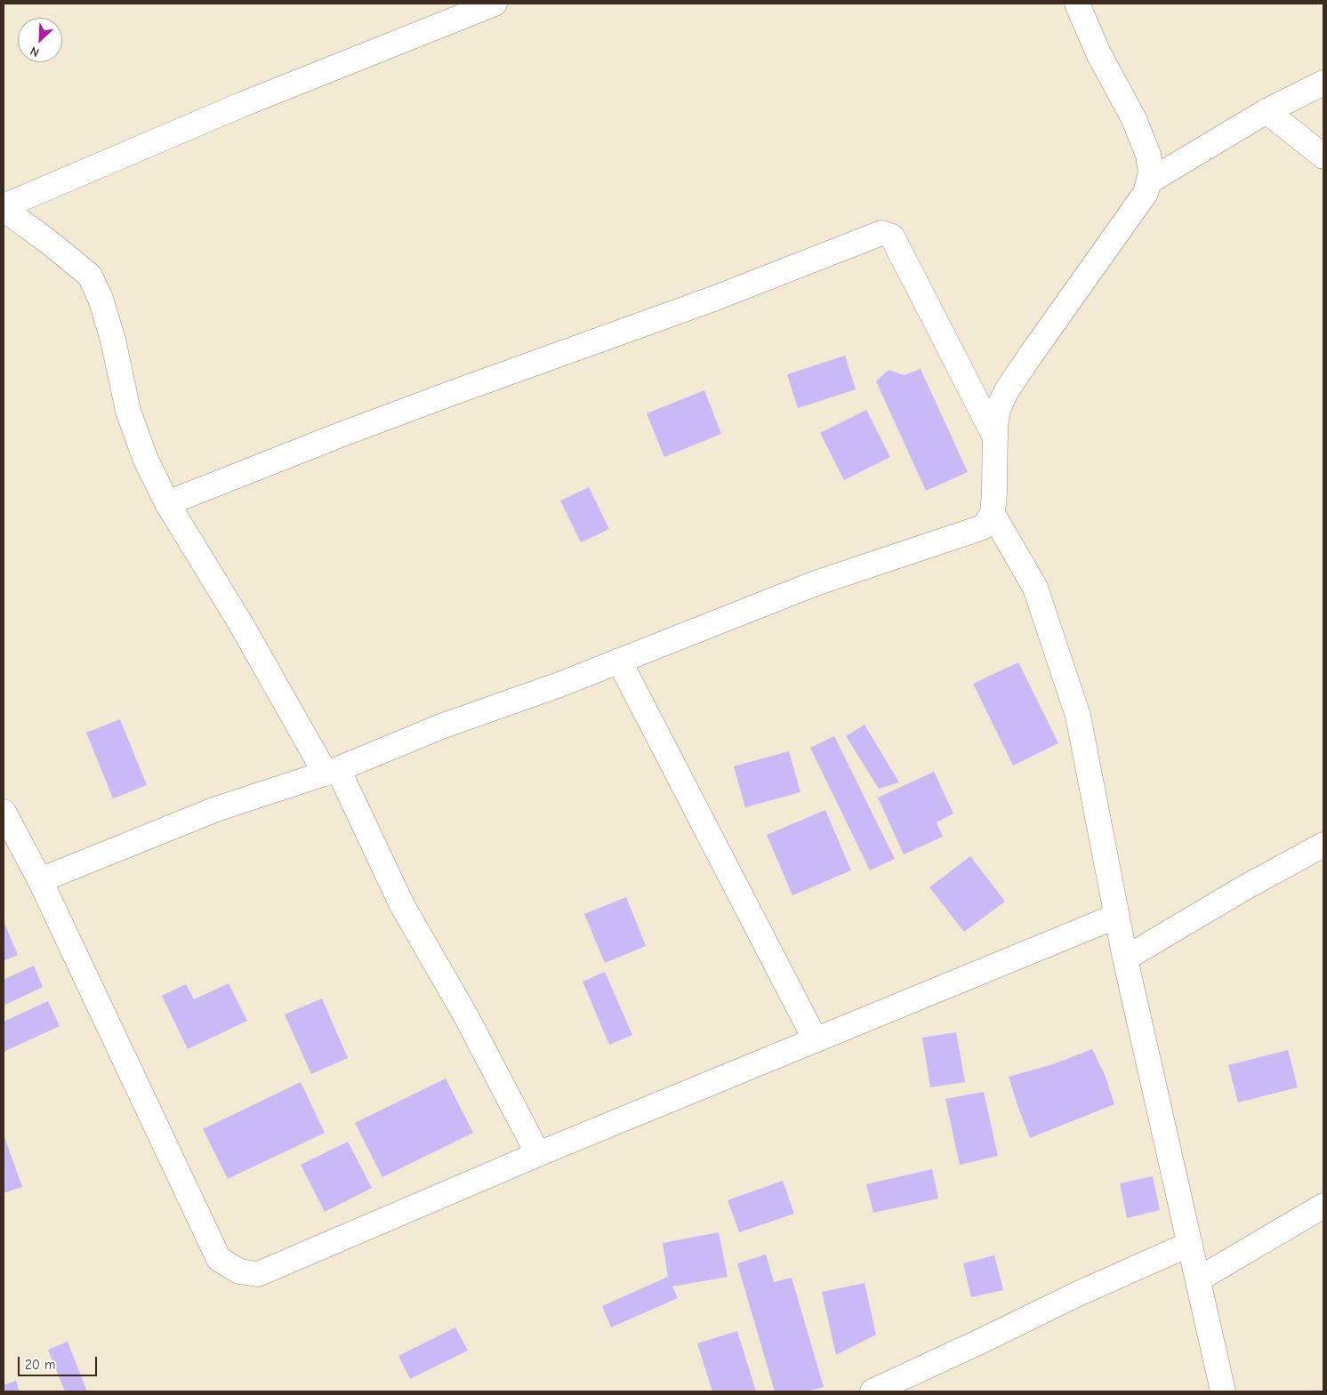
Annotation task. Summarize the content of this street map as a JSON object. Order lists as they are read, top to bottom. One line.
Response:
{"scale_bar":"20 m","north":"bottom left"}
